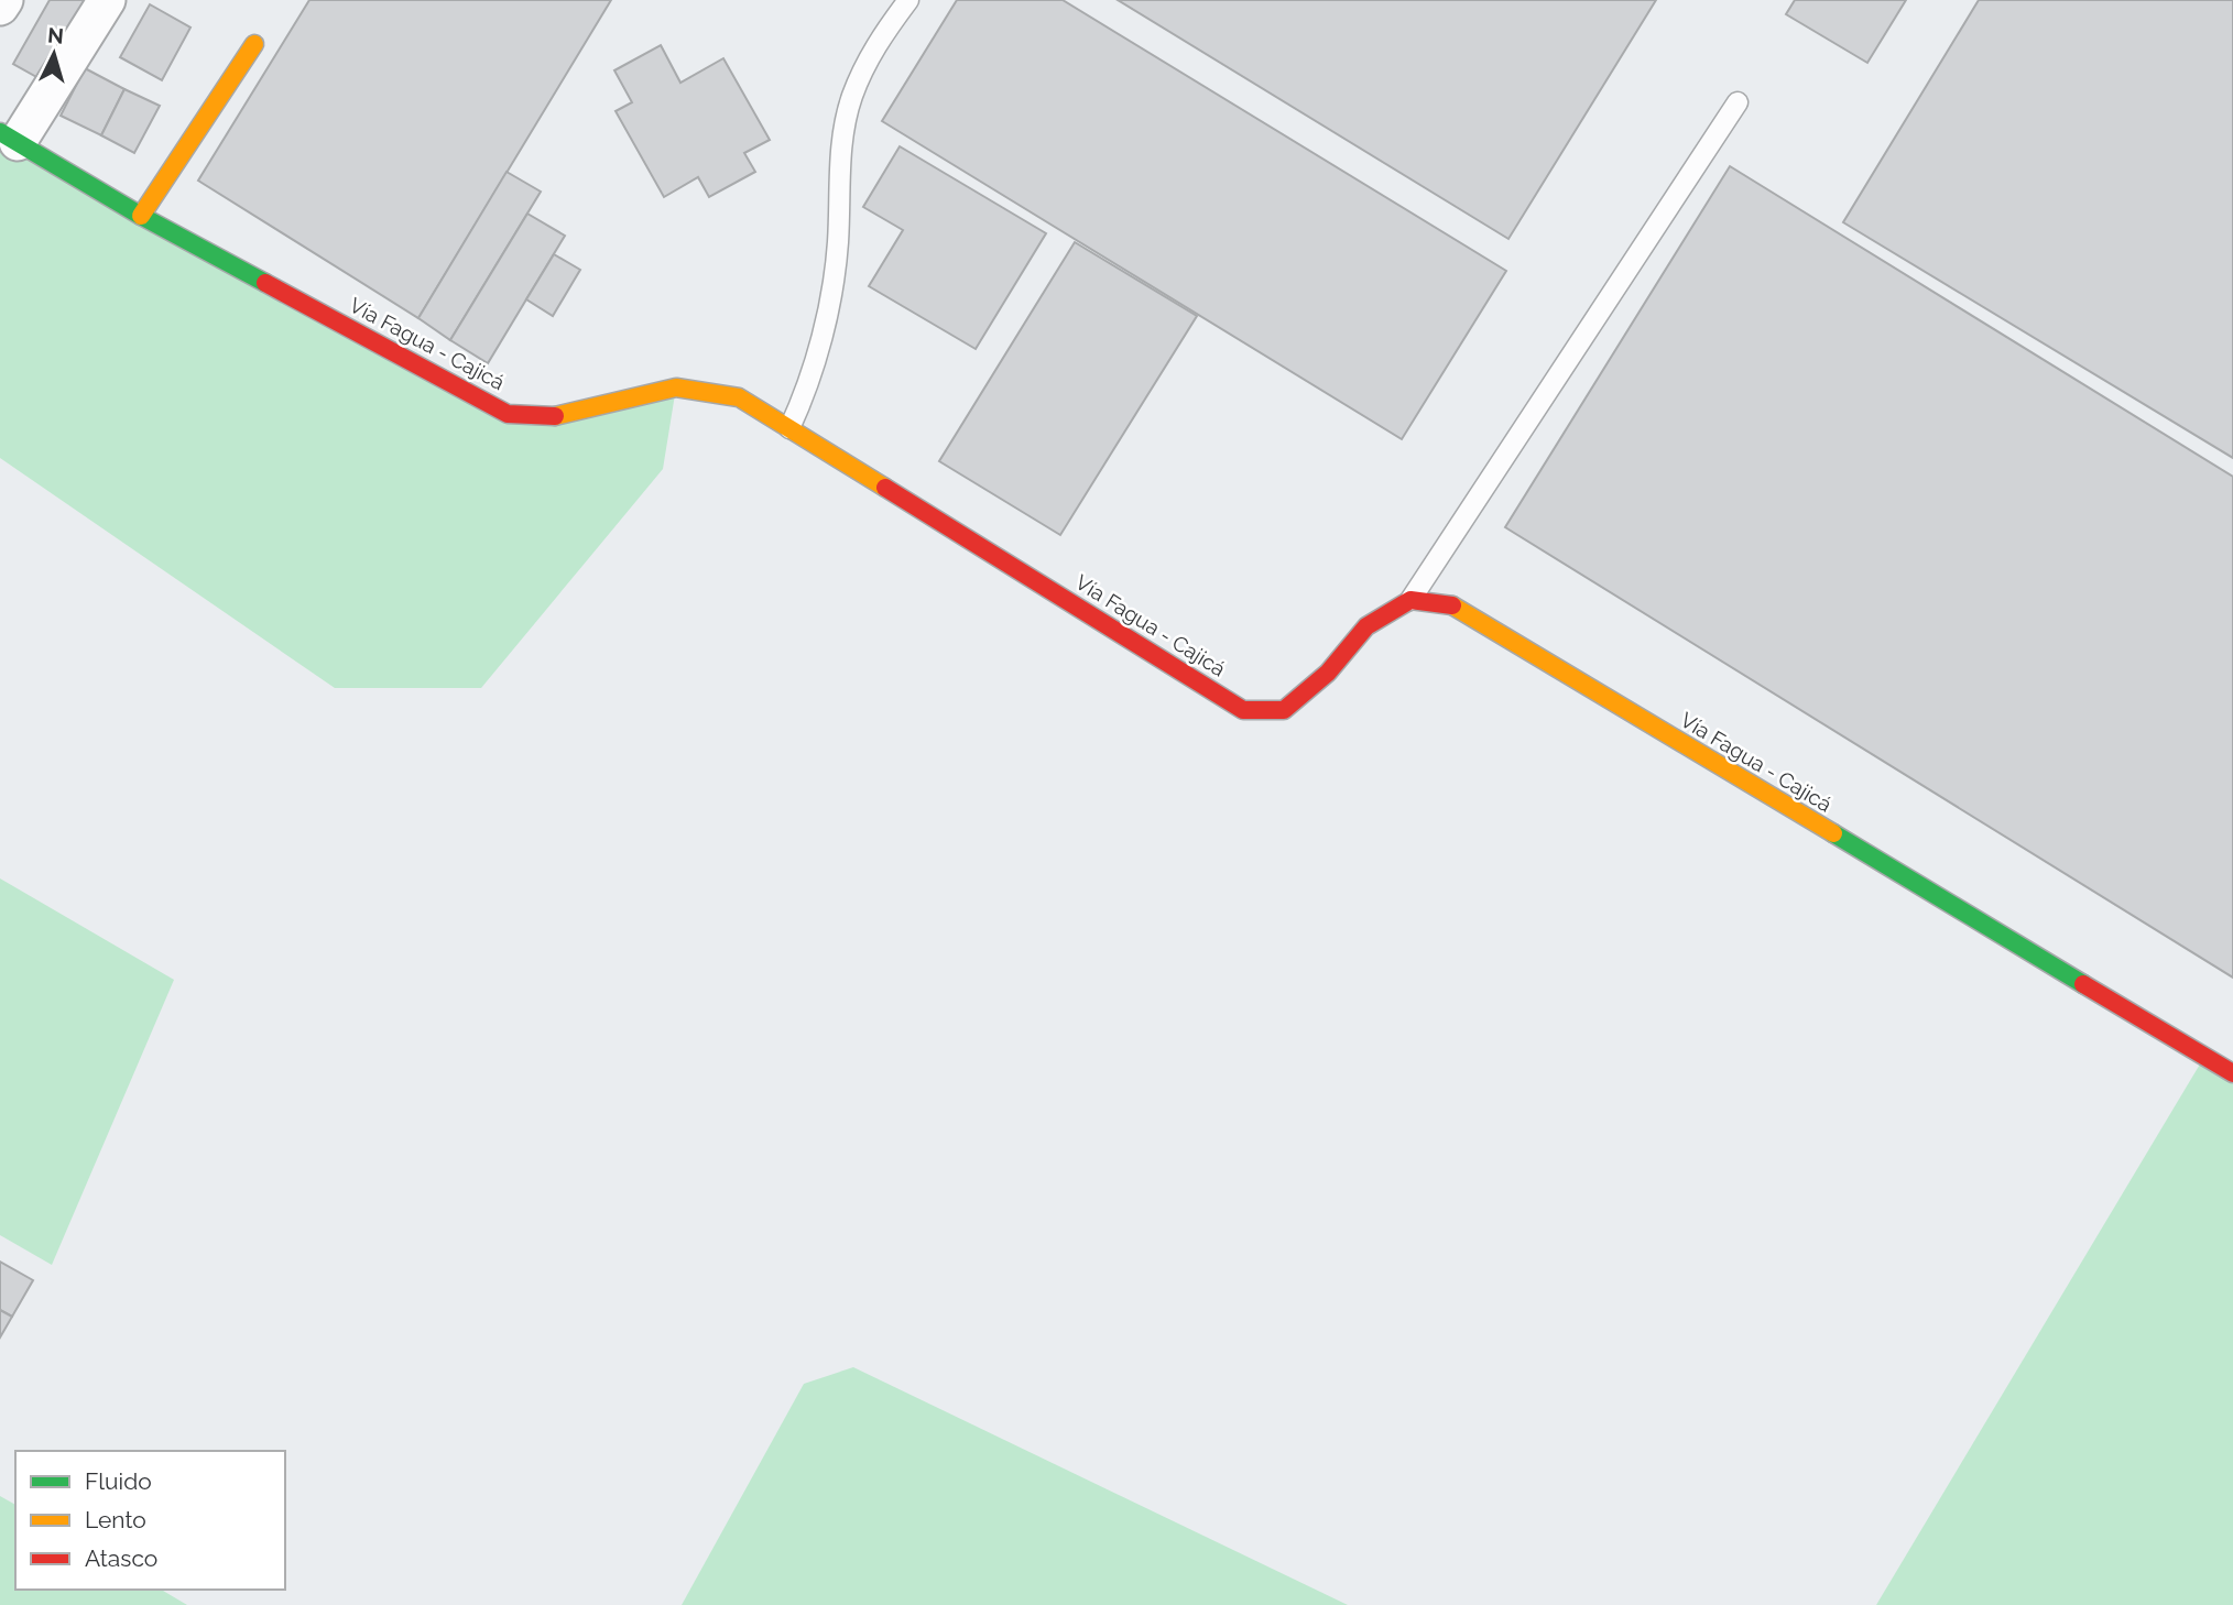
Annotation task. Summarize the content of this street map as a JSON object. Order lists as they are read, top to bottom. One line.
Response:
{"streets":{"street":["Vía Fagua - Cajicá"]},"legend":["Fluido","Lento","Atasco"],"north":"top"}
